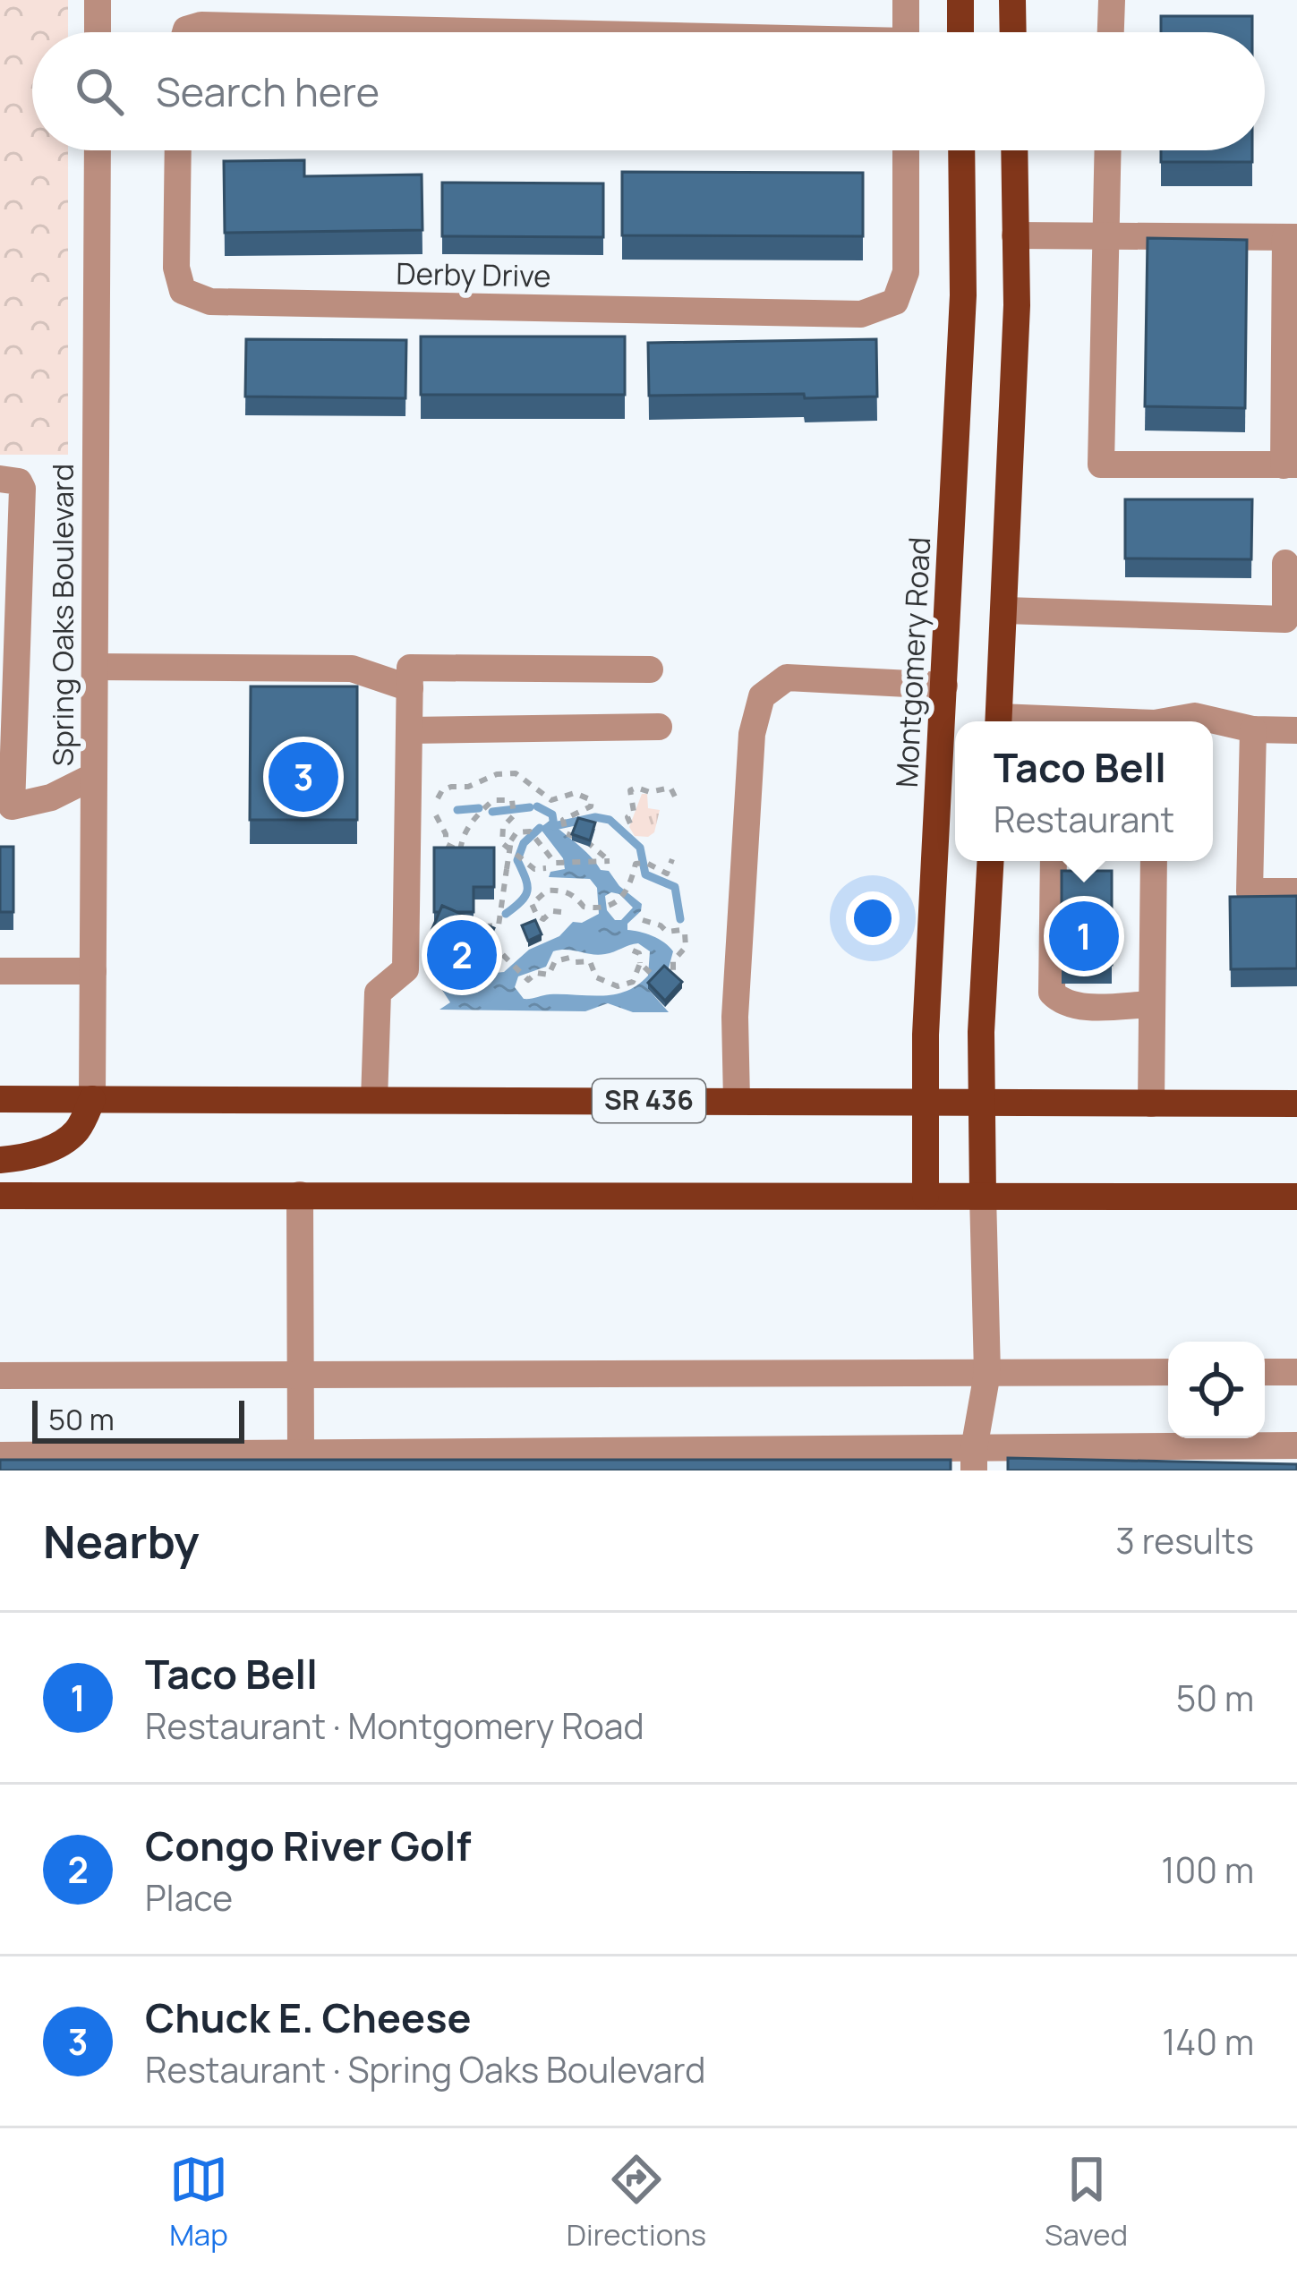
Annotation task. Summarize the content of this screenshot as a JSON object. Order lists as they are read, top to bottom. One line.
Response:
{"streets":{"main road":["Montgomery Road","SR 436"],"street":["Derby Drive","Spring Oaks Boulevard"]},"crossings":[["Spring Oaks Boulevard","SR 436"],["Montgomery Road","SR 436"]],"scale_bar":"50 m","page":{"search":"Search here","popup":["Taco Bell","Restaurant"],"pins":["3","1","2"],"scale":"50 m","heading":["Nearby","3 results"],"list":[{"mark":"1","name":"Taco Bell","note":"Restaurant · Montgomery Road","value":"50 m"},{"mark":"2","name":"Congo River Golf","note":"Place","value":"100 m"},{"mark":"3","name":"Chuck E. Cheese","note":"Restaurant · Spring Oaks Boulevard","value":"140 m"}],"nav":["Map","Directions","Saved"]}}
